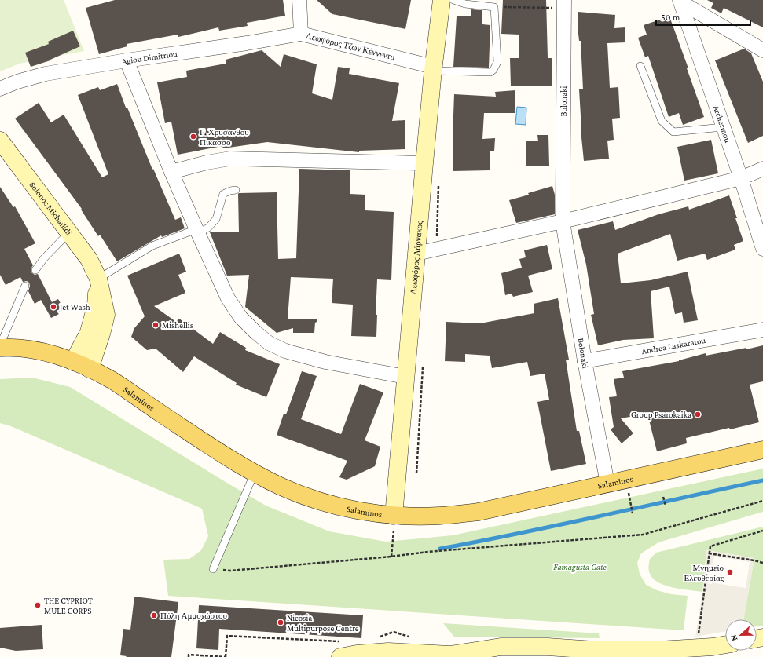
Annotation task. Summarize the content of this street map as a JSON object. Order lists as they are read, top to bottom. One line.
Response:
{"streets":{"main road":["Solonos Michailidi","Λεωφόρος Λάρνακος","Salaminos"],"street":["Λεωφόρος Τζων Κέννεντυ","Agiou Dimitriou","Bolonaki","Archermou","Andrea Laskaratou"]},"crossings":[["Λεωφόρος Τζων Κέννεντυ","Agiou Dimitriou"],["Λεωφόρος Τζων Κέννεντυ","Λεωφόρος Λάρνακος"],["Bolonaki","Andrea Laskaratou"],["Bolonaki","Salaminos"],["Solonos Michailidi","Salaminos"],["Λεωφόρος Λάρνακος","Salaminos"]],"parks":["Famagusta Gate"],"places":["Γ. Χρυσανθου Πικασσο","Jet Wash","Mishellis","Group Psarokaika","Μνημείο Ελευθερίας","THE CYPRIOT MULE CORPS","Πύλη Αμμοχώστου","Nicosia Multipurpose Centre"],"scale_bar":"50 m","north":"left"}
